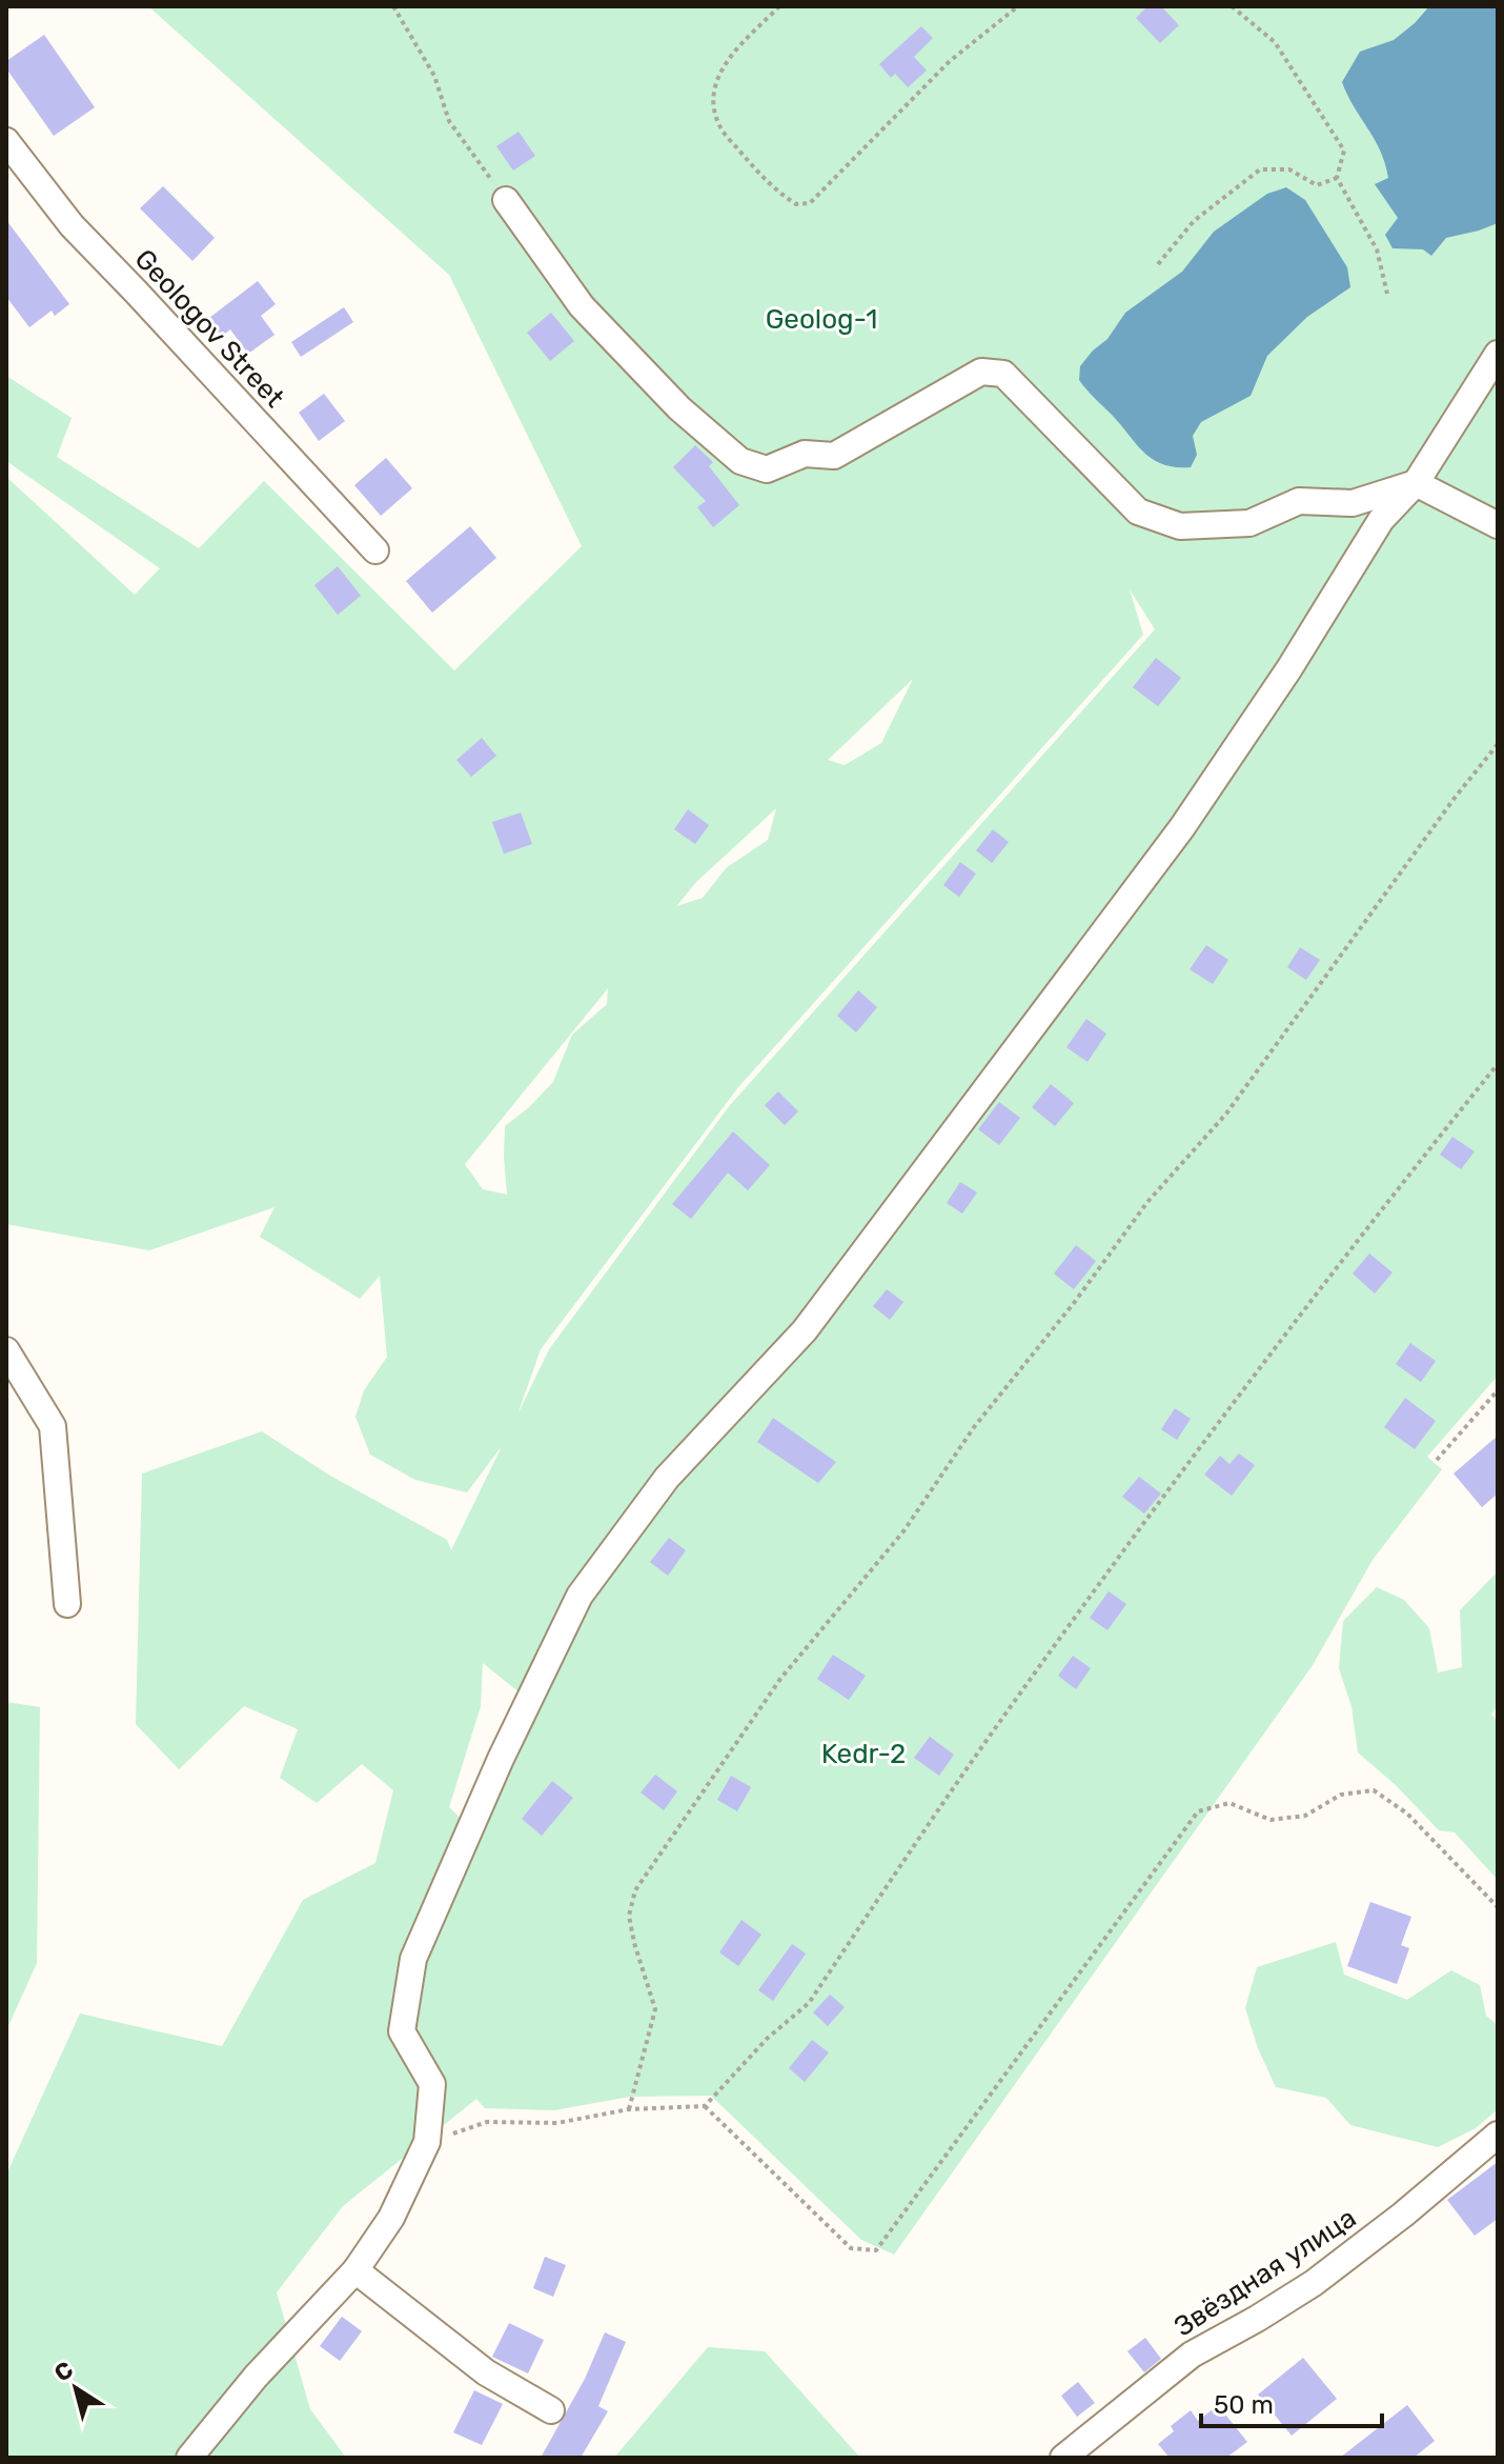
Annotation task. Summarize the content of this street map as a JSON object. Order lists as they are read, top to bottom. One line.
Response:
{"streets":{"street":["Geologov Street","Звёздная улица"]},"parks":["Geolog-1","Kedr-2"],"scale_bar":"50 m","north":"top left"}
